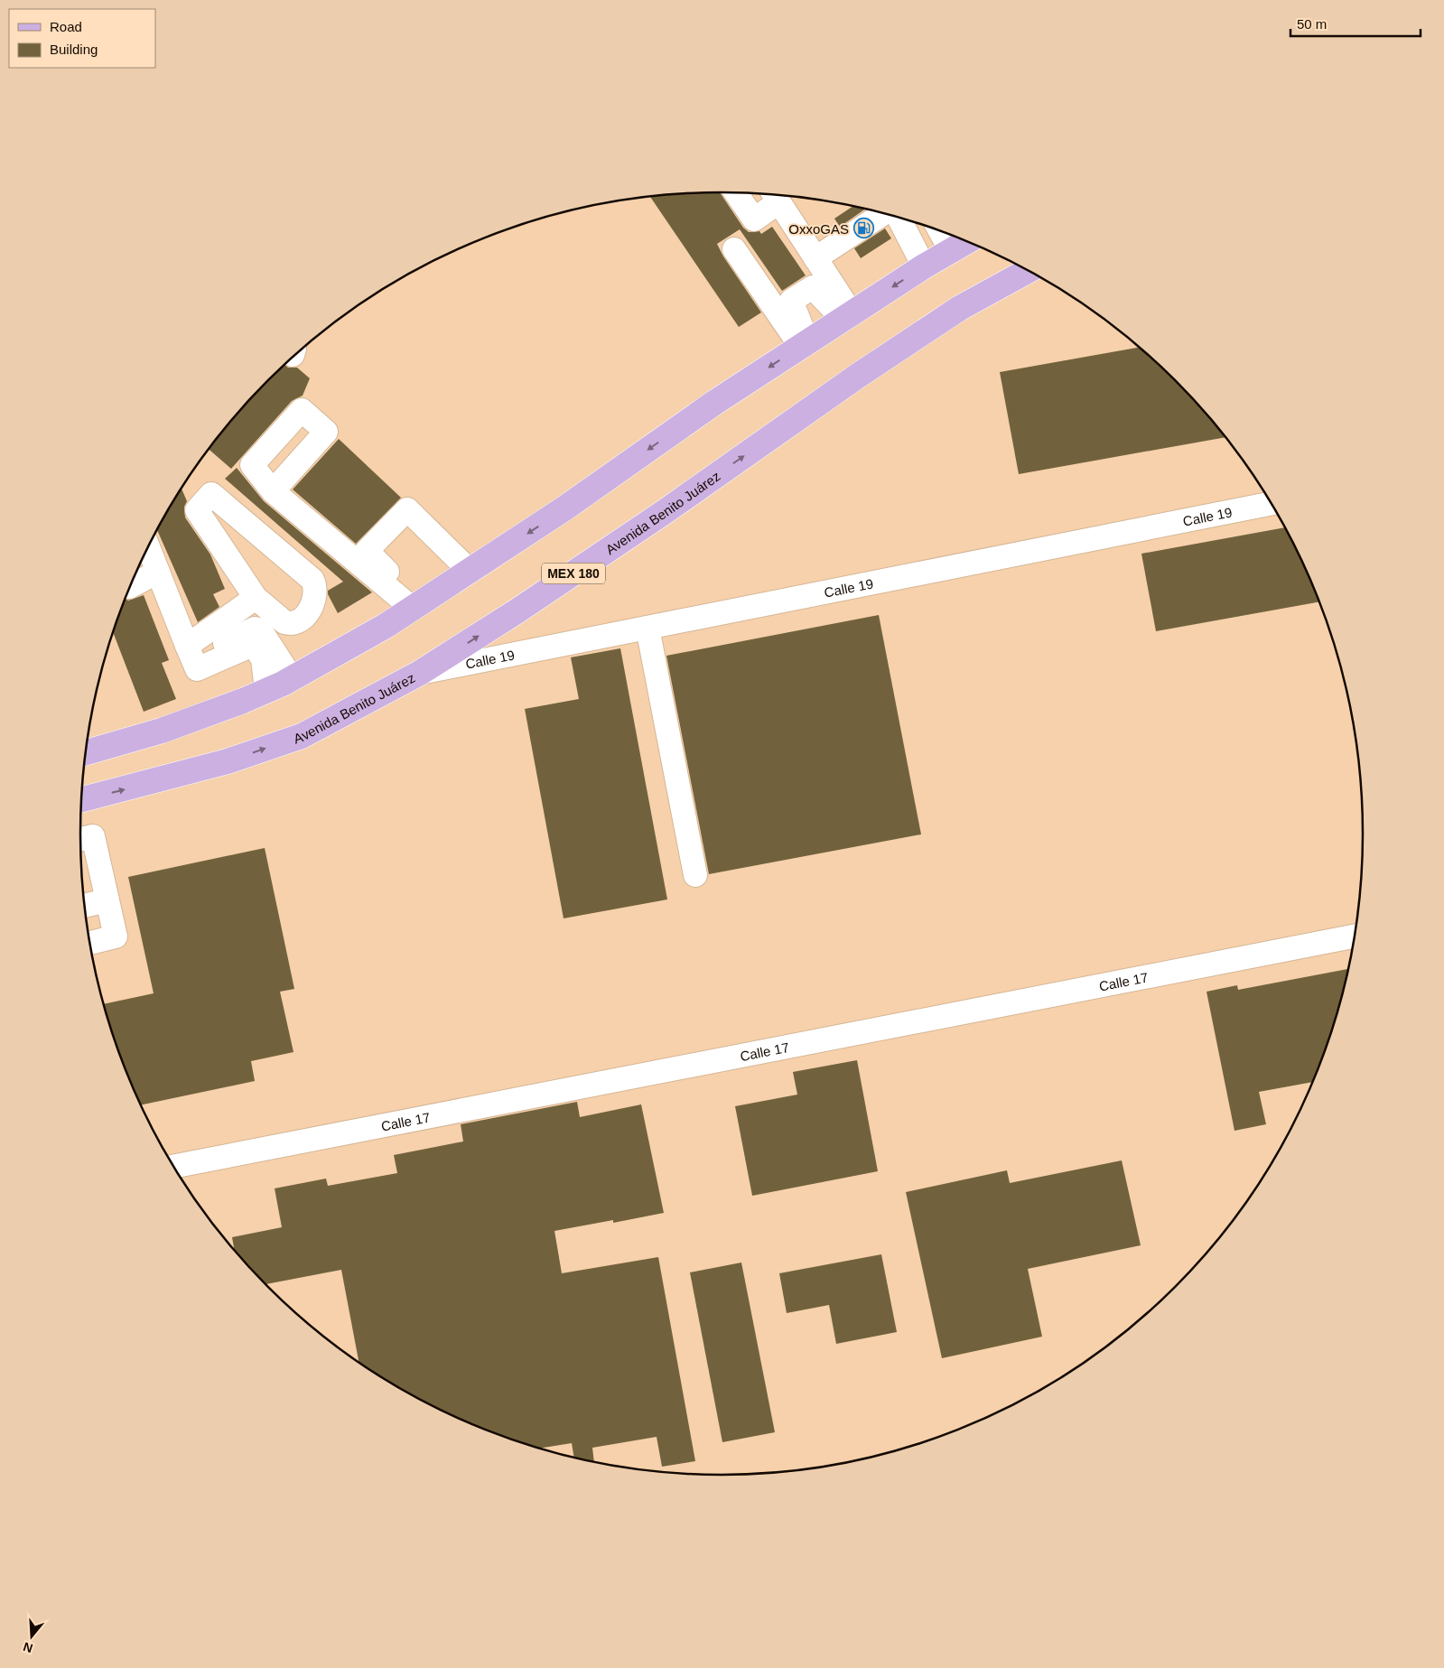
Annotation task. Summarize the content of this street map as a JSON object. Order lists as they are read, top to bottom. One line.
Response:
{"streets":{"main road":["Avenida Benito Juárez","MEX 180"],"street":["Calle 19","Calle 17"]},"crossings":[["Avenida Benito Juárez","Calle 19"]],"places":{"fuel station":["OxxoGAS"]},"legend":["Road","Building"],"scale_bar":"50 m","north":"bottom"}
